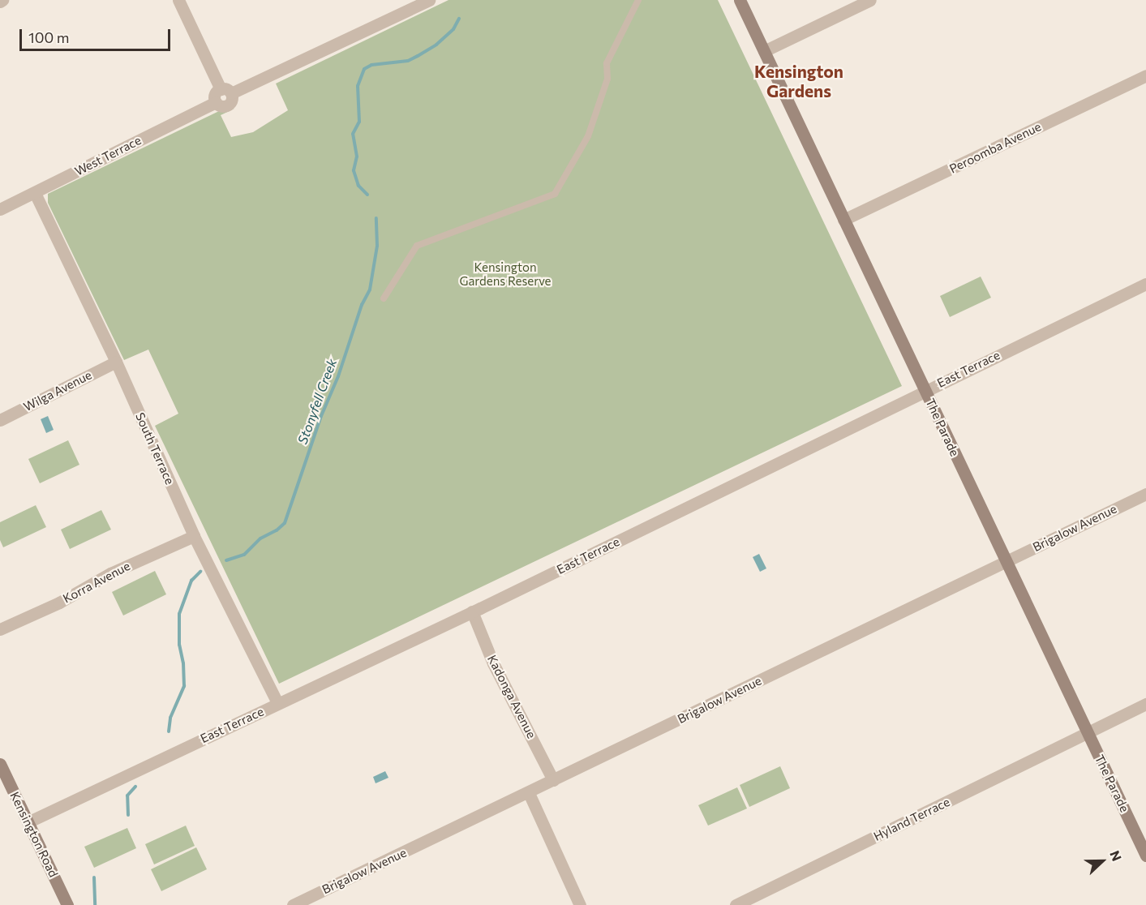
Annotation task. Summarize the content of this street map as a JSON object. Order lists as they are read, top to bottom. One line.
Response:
{"streets":{"main road":["The Parade","Kensington Road"],"street":["Peroomba Avenue","West Terrace","East Terrace","Wilga Avenue","South Terrace","Brigalow Avenue","Korra Avenue","Kadonga Avenue","Hyland Terrace"]},"crossings":[["Peroomba Avenue","The Parade"],["West Terrace","South Terrace"],["East Terrace","The Parade"],["East Terrace","South Terrace"],["East Terrace","Kadonga Avenue"],["East Terrace","Kensington Road"],["Wilga Avenue","South Terrace"],["The Parade","Brigalow Avenue"],["The Parade","Hyland Terrace"],["South Terrace","Korra Avenue"],["Brigalow Avenue","Kadonga Avenue"]],"districts":["Kensington Gardens"],"water":["Stonyfell Creek"],"parks":["Kensington Gardens Reserve"],"scale_bar":"100 m","north":"right"}
